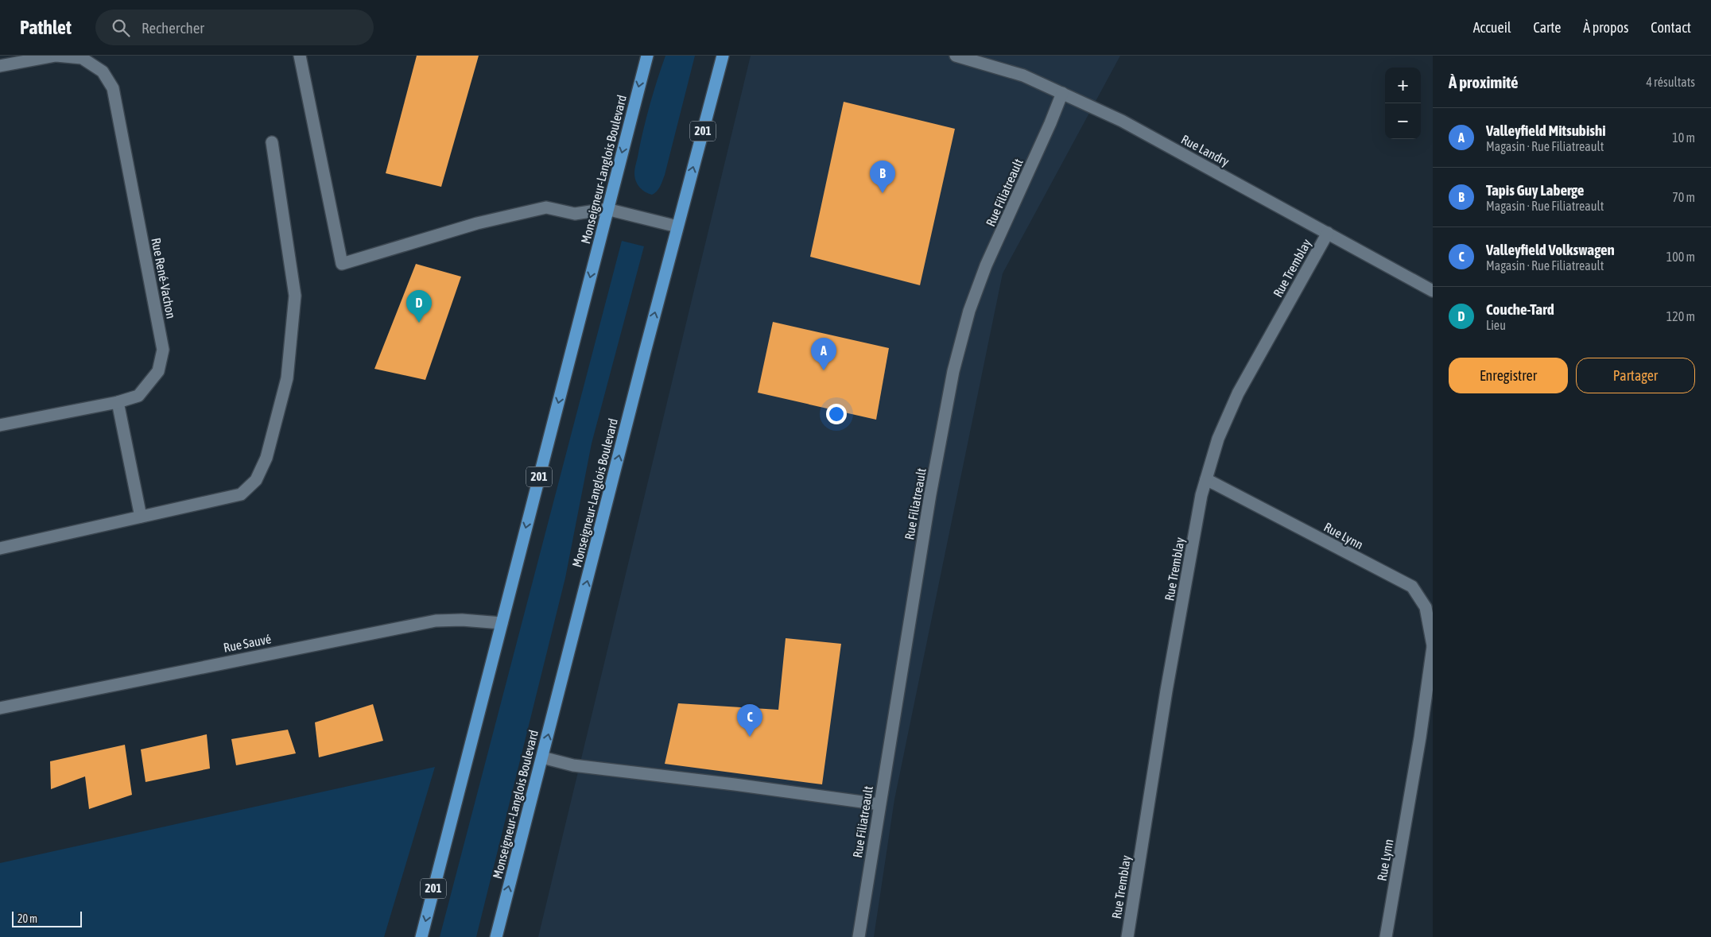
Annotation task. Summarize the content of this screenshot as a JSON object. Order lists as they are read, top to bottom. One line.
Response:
{"streets":{"highway":["201","Monseigneur-Langlois Boulevard"],"street":["Rue Landry","Rue Filiatreault","Rue Tremblay","Rue René-Vachon","Rue Lynn","Rue Sauvé"]},"crossings":[["Rue Landry","Rue Filiatreault"],["Rue Landry","Rue Tremblay"],["Monseigneur-Langlois Boulevard","Rue Sauvé"],["Rue Tremblay","Rue Lynn"]],"scale_bar":"20 m","page":{"header":"Pathlet","search":"Rechercher","nav":["Accueil","Carte","À propos","Contact"],"heading":["À proximité","4 résultats"],"map_buttons":["+","−"],"list":[{"mark":"A","name":"Valleyfield Mitsubishi","note":"Magasin · Rue Filiatreault","value":"10 m"},{"mark":"B","name":"Tapis Guy Laberge","note":"Magasin · Rue Filiatreault","value":"70 m"},{"mark":"C","name":"Valleyfield Volkswagen","note":"Magasin · Rue Filiatreault","value":"100 m"},{"mark":"D","name":"Couche-Tard","note":"Lieu","value":"120 m"}],"pins":["B","D","A","C"],"buttons":["Enregistrer","Partager"],"scale":"20 m"}}
